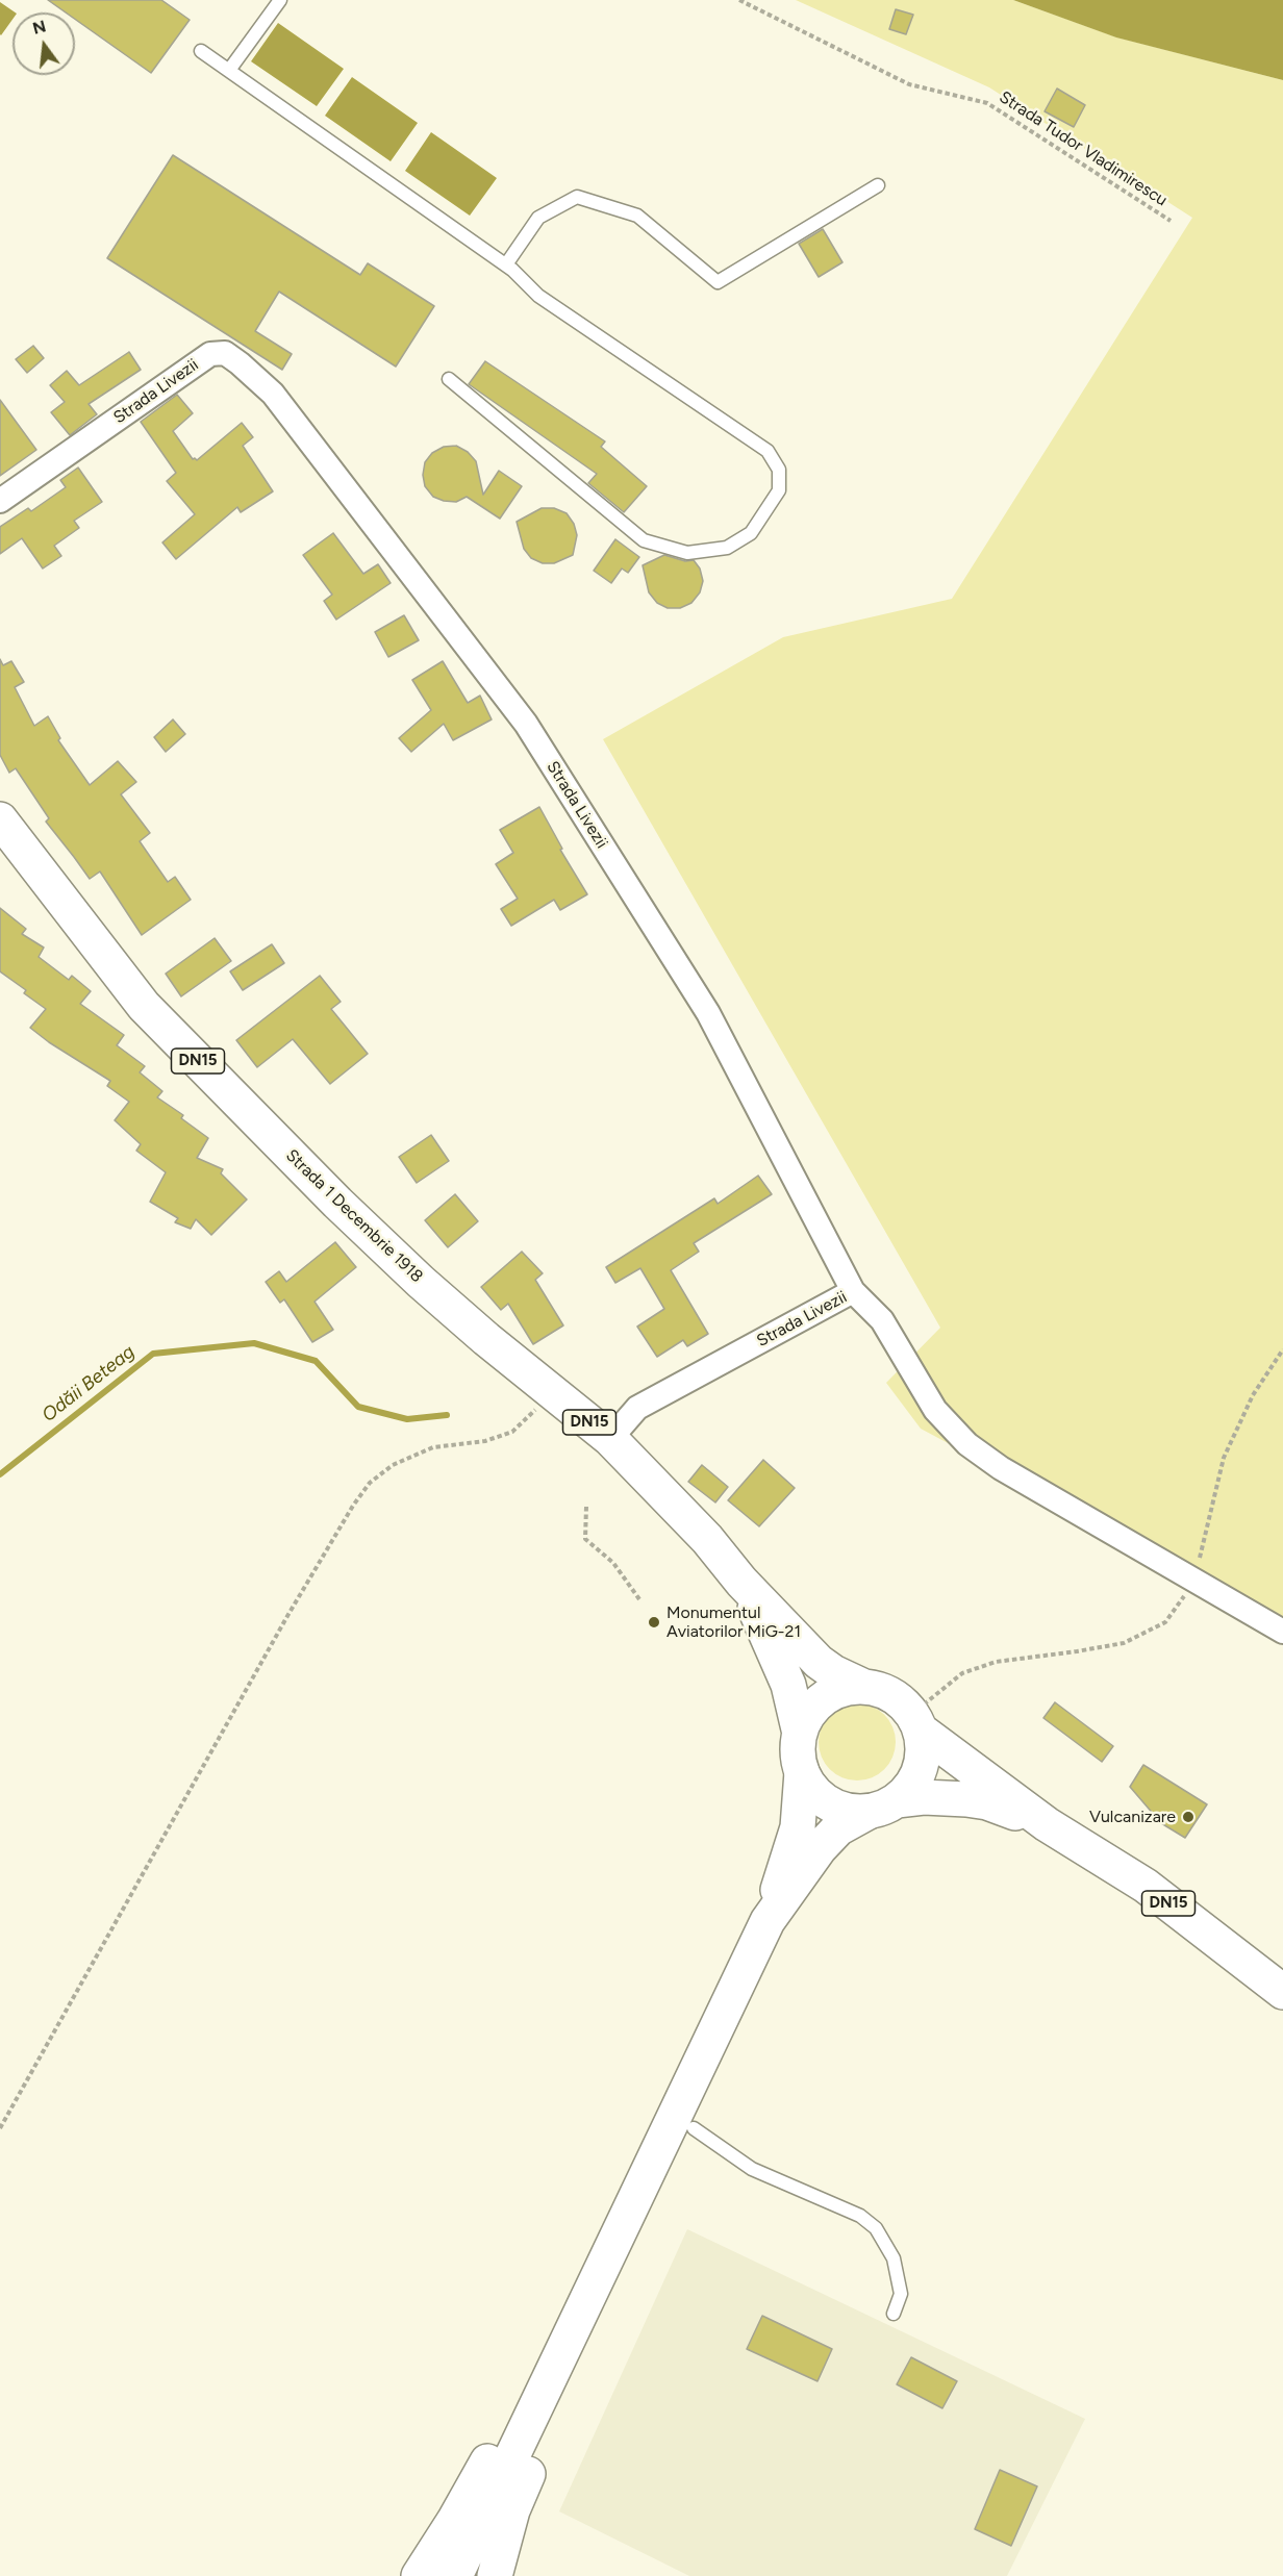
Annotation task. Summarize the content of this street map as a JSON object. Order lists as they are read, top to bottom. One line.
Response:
{"streets":{"main road":["DN15","Strada 1 Decembrie 1918"],"street":["Strada Livezii"],"path":["Strada Tudor Vladimirescu"]},"crossings":[["Strada Livezii","Strada 1 Decembrie 1918"],["DN15","Strada 1 Decembrie 1918"]],"water":["Odăii Beteag"],"places":["Monumentul Aviatorilor MiG-21","Vulcanizare"],"north":"top"}
